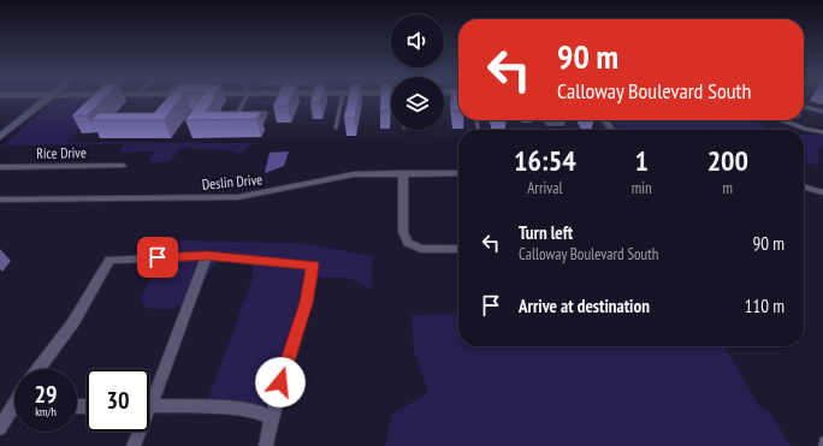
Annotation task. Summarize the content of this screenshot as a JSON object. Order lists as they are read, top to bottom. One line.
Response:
{"streets":{"street":["Rice Drive","Deslin Drive"]},"page":{"turn":["90 m","Calloway Boulevard South"],"eta":["16:54","Arrival","1","min","200","m"],"list":[{"name":"Turn left","note":"Calloway Boulevard South","value":"90 m"},{"name":"Arrive at destination","value":"110 m"}],"speed":"29 km/h","limit":"30"}}
